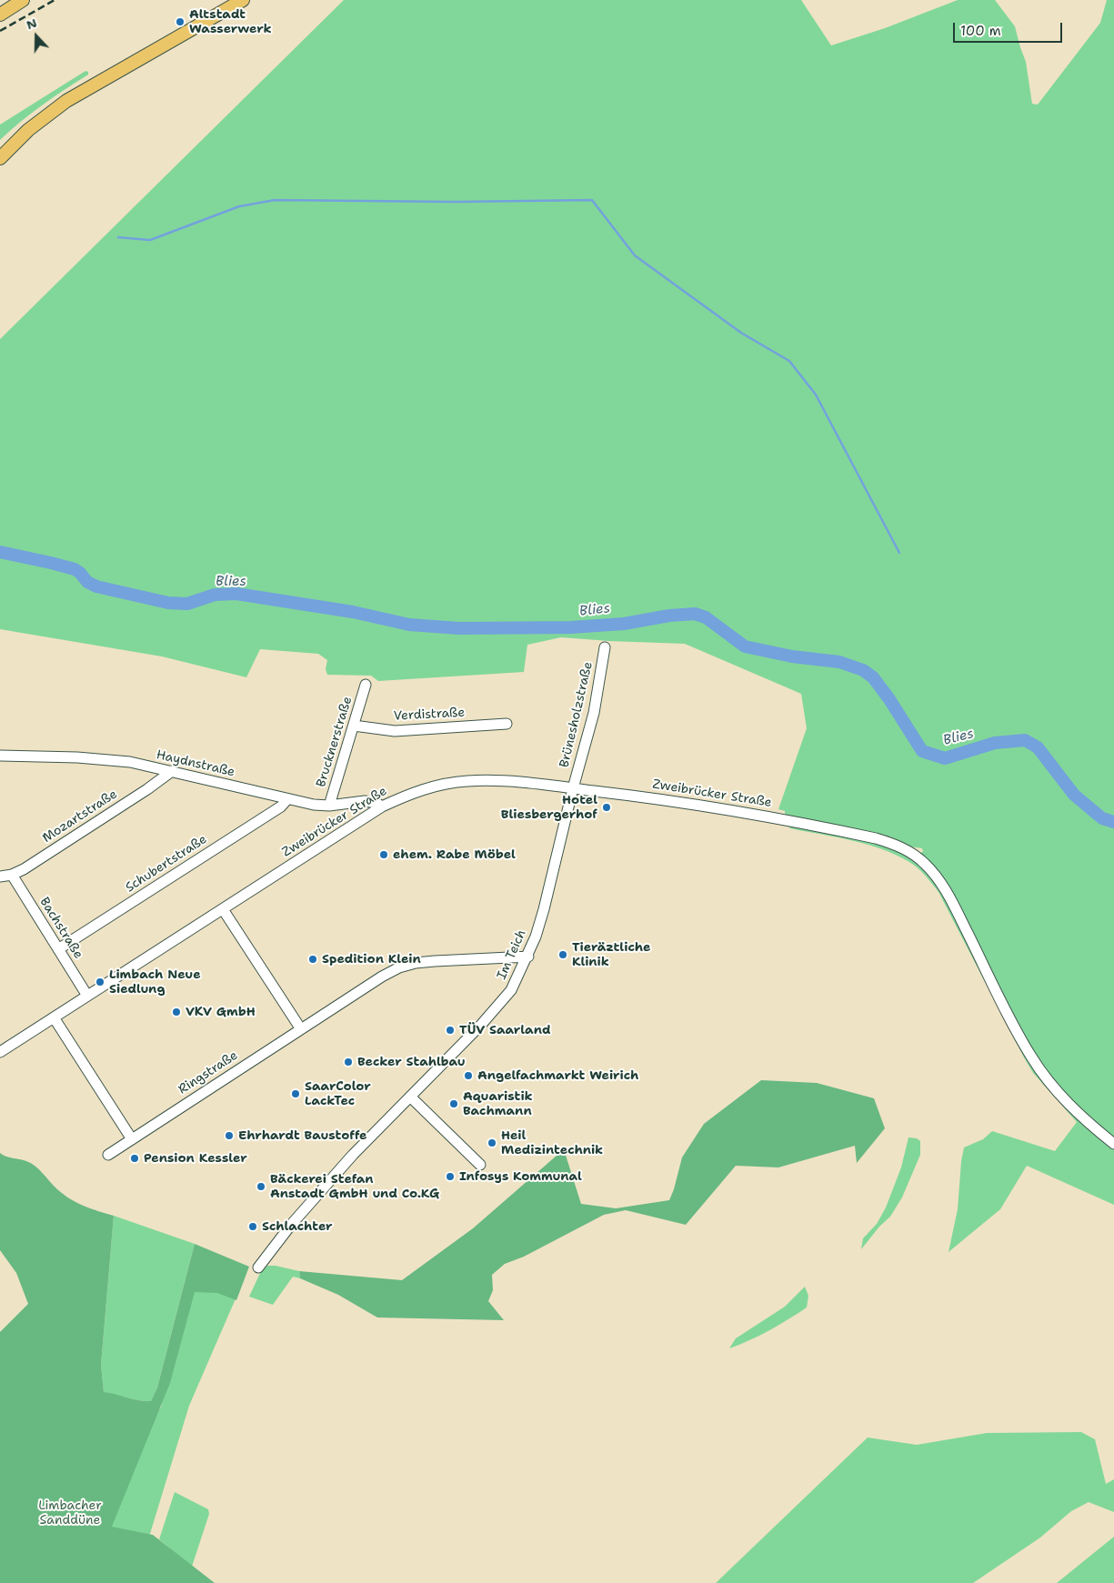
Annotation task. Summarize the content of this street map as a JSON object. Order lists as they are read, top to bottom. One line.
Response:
{"streets":{"street":["Verdistraße","Brünesholzstraße","Brucknerstraße","Haydnstraße","Zweibrücker Straße","Mozartstraße","Schubertstraße","Bachstraße","Im Teich","Ringstraße"]},"crossings":[["Verdistraße","Brucknerstraße"],["Brünesholzstraße","Zweibrücker Straße"],["Brünesholzstraße","Im Teich"],["Brucknerstraße","Haydnstraße"],["Haydnstraße","Zweibrücker Straße"],["Haydnstraße","Mozartstraße"],["Haydnstraße","Schubertstraße"],["Zweibrücker Straße","Bachstraße"],["Zweibrücker Straße","Im Teich"],["Mozartstraße","Bachstraße"],["Schubertstraße","Bachstraße"],["Im Teich","Ringstraße"]],"water":["Blies"],"parks":["Limbacher Sanddüne"],"places":["Altstadt Wasserwerk","Hotel Bliesbergerhof","ehem. Rabe Möbel","Tieräztliche Klinik","Spedition Klein","Limbach Neue Siedlung","VKV GmbH","TÜV Saarland","Becker Stahlbau","Angelfachmarkt Weirich","SaarColor LackTec","Aquaristik Bachmann","Ehrhardt Baustoffe","Heil Medizintechnik","Pension Kessler","Infosys Kommunal","Bäckerei Stefan Anstadt GmbH und Co.KG","Schlachter"],"scale_bar":"100 m","north":"top"}
